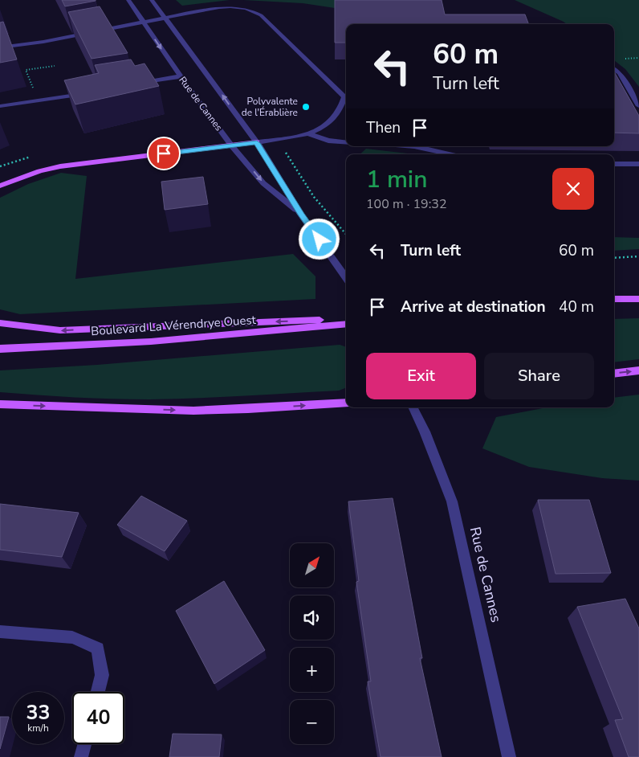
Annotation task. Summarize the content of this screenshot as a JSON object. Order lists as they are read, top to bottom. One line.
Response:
{"streets":{"main road":["Boulevard La Vérendrye Ouest"],"street":["Rue de Cannes"]},"places":["Polyvalente de l'Érablière"],"north":"top right","page":{"turn":["60 m","Turn left"],"then":"Then","heading":["1 min","100 m · 19:32"],"list":[{"name":"Turn left","value":"60 m"},{"name":"Arrive at destination","value":"40 m"}],"buttons":["Exit","Share"],"map_buttons":["+","−"],"speed":"33 km/h","limit":"40"}}
